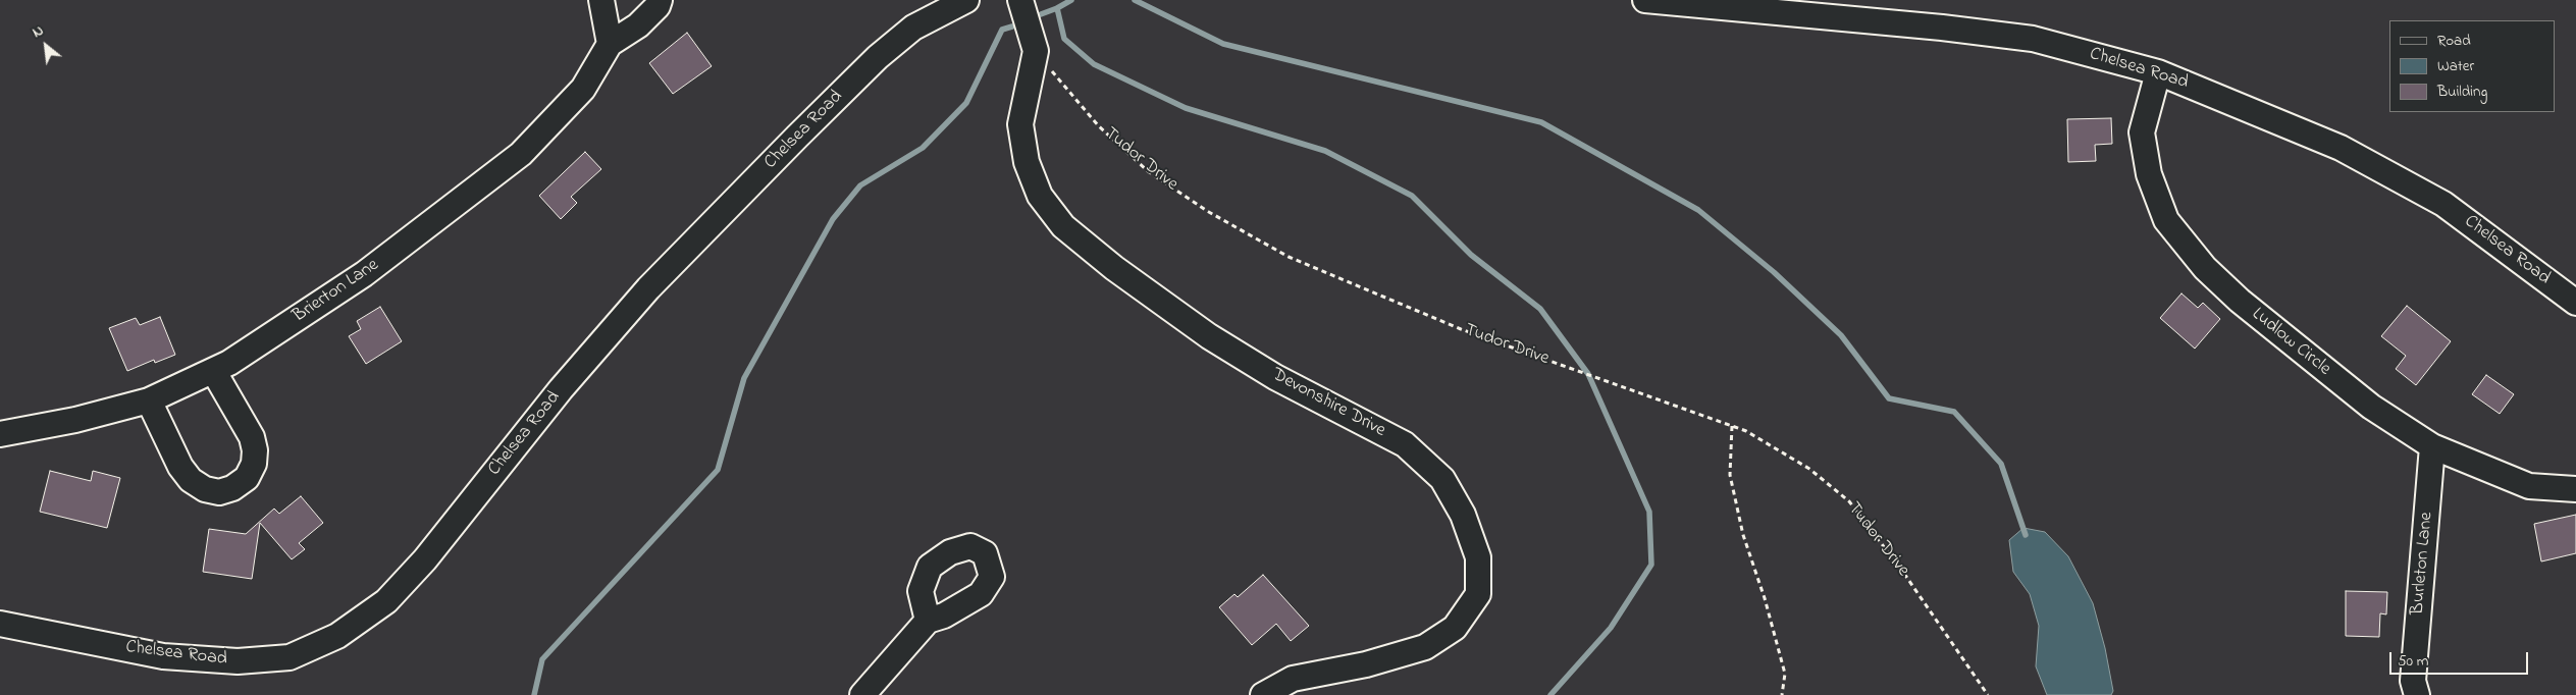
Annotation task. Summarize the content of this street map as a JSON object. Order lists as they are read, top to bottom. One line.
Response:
{"streets":{"street":["Chelsea Road","Brierton Lane","Ludlow Circle","Devonshire Drive","Burleton Lane"],"path":["Tudor Drive"]},"crossings":[["Chelsea Road","Ludlow Circle"],["Tudor Drive","Devonshire Drive"],["Ludlow Circle","Burleton Lane"]],"legend":["Road","Water","Building"],"scale_bar":"50 m","north":"top left"}
